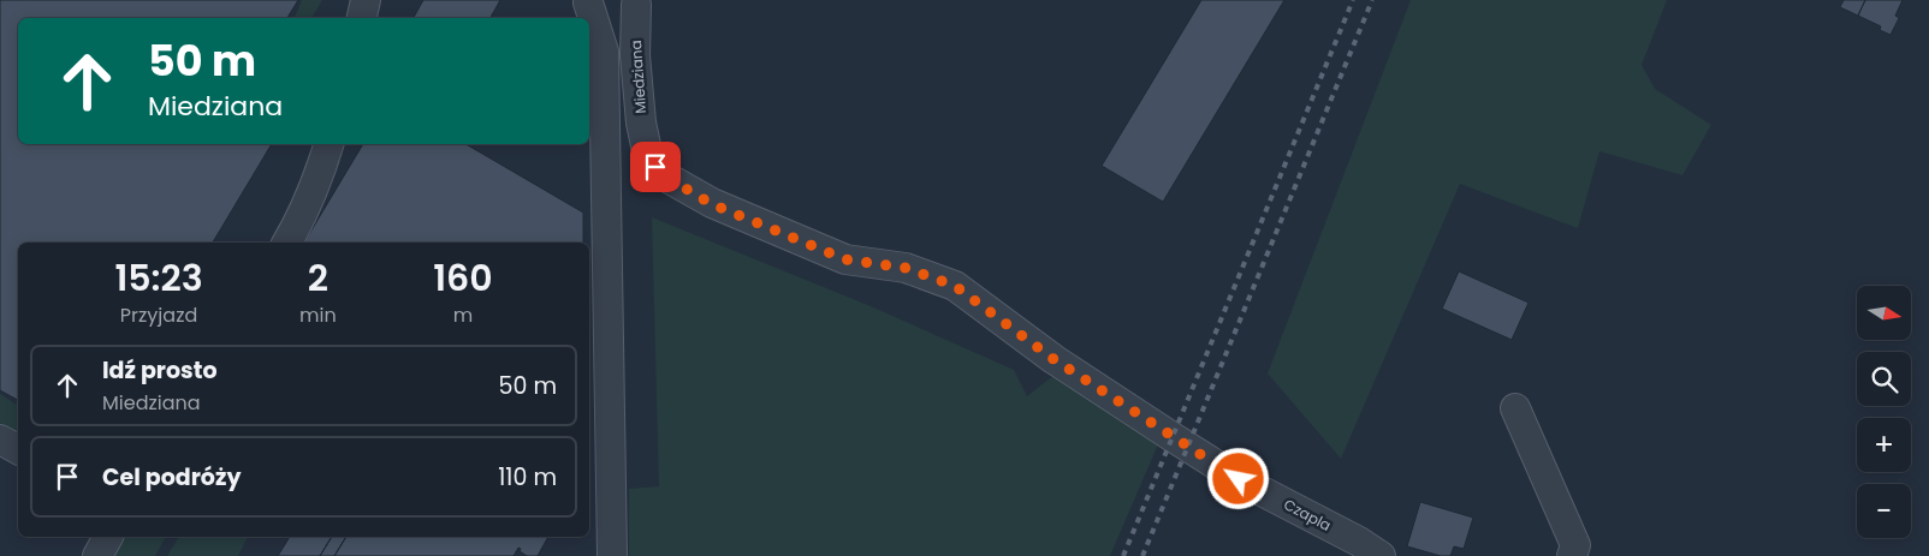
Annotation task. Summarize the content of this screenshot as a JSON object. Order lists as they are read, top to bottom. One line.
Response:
{"streets":{"street":["Miedziana","Czapla"]},"crossings":[["Miedziana","Czapla"]],"north":"right","page":{"turn":["50 m","Miedziana"],"eta":["15:23","Przyjazd","2","min","160","m"],"map_buttons":["+","−"],"list":[{"name":"Idź prosto","note":"Miedziana","value":"50 m"},{"name":"Cel podróży","value":"110 m"}]}}
